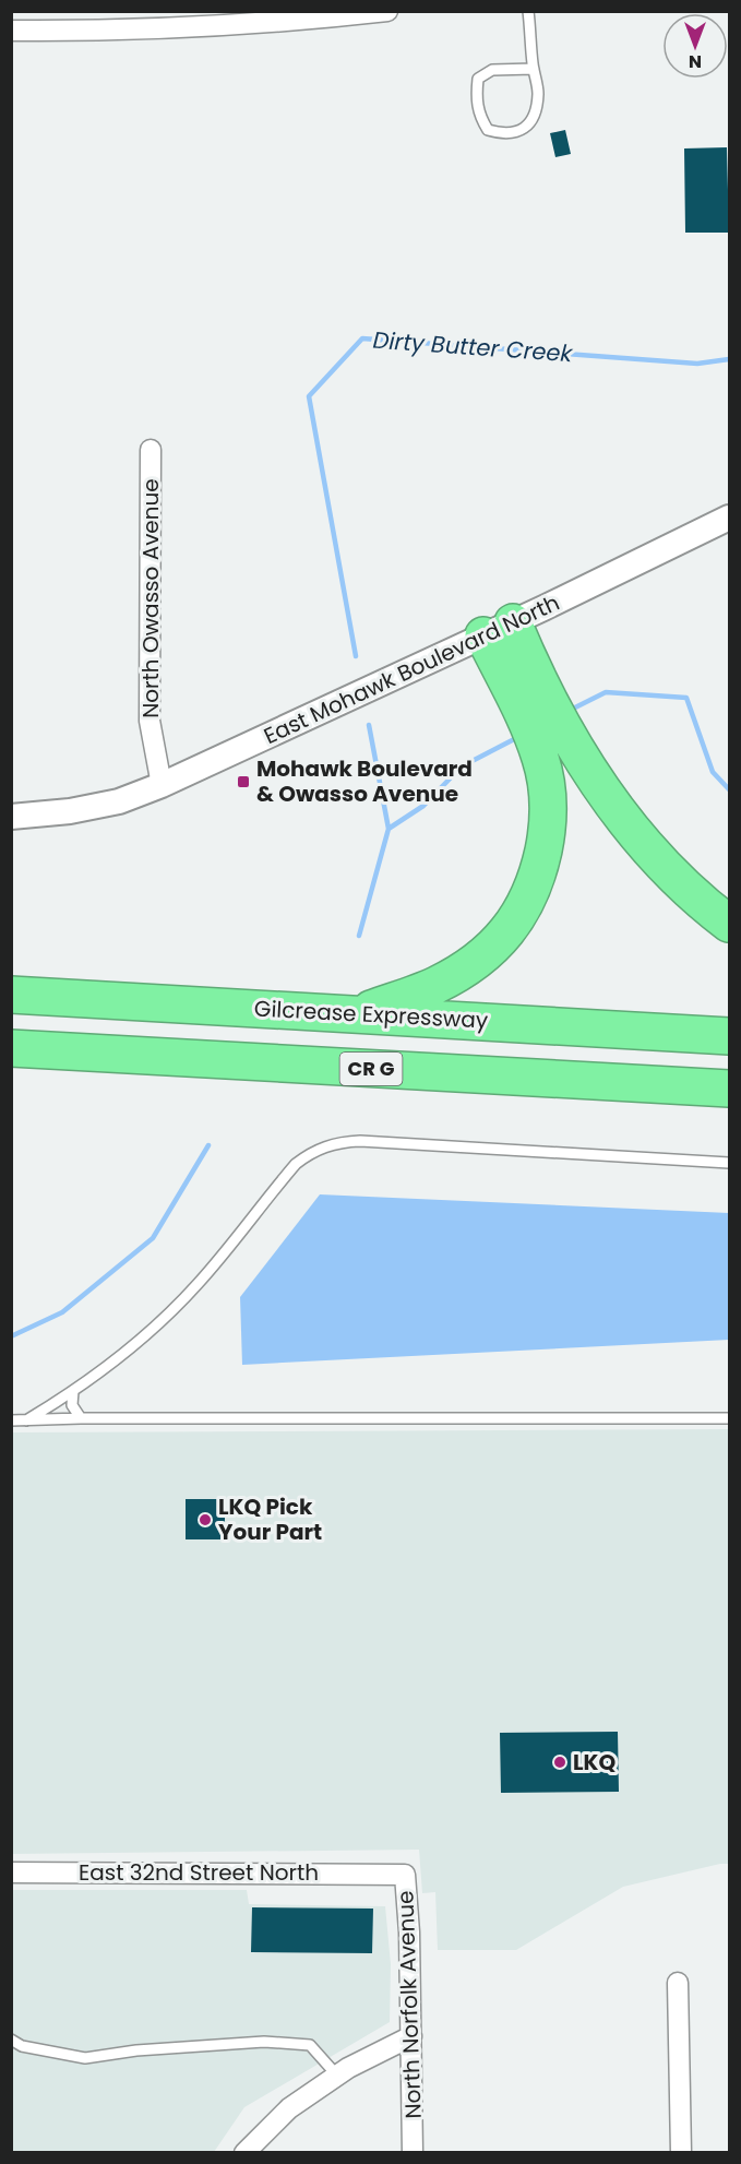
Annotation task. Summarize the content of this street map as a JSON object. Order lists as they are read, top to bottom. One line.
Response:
{"streets":{"highway":["Gilcrease Expressway","CR G"],"street":["North Owasso Avenue","East Mohawk Boulevard North","East 32nd Street North","North Norfolk Avenue"]},"crossings":[["North Owasso Avenue","East Mohawk Boulevard North"],["East 32nd Street North","North Norfolk Avenue"]],"water":["Dirty Butter Creek"],"places":{"transit":["Mohawk Boulevard & Owasso Avenue"],"other":["LKQ Pick Your Part","LKQ"]},"north":"bottom"}
